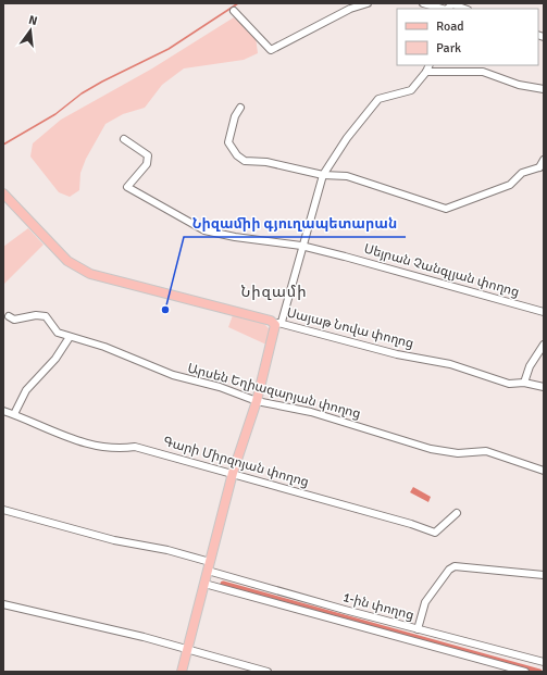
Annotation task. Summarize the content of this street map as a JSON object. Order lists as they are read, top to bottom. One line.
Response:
{"streets":{"main road":["Սայաթ Նովա փողոց"],"street":["Սեյրան Չանգլյան փողոց","Արսեն Եղիազարյան փողոց","Գարի Միրզոյան փողոց","1-ին փողոց"]},"districts":["Նիզամի"],"places":["Նիզամիի գյուղապետարան"],"legend":["Road","Park"],"north":"top"}
